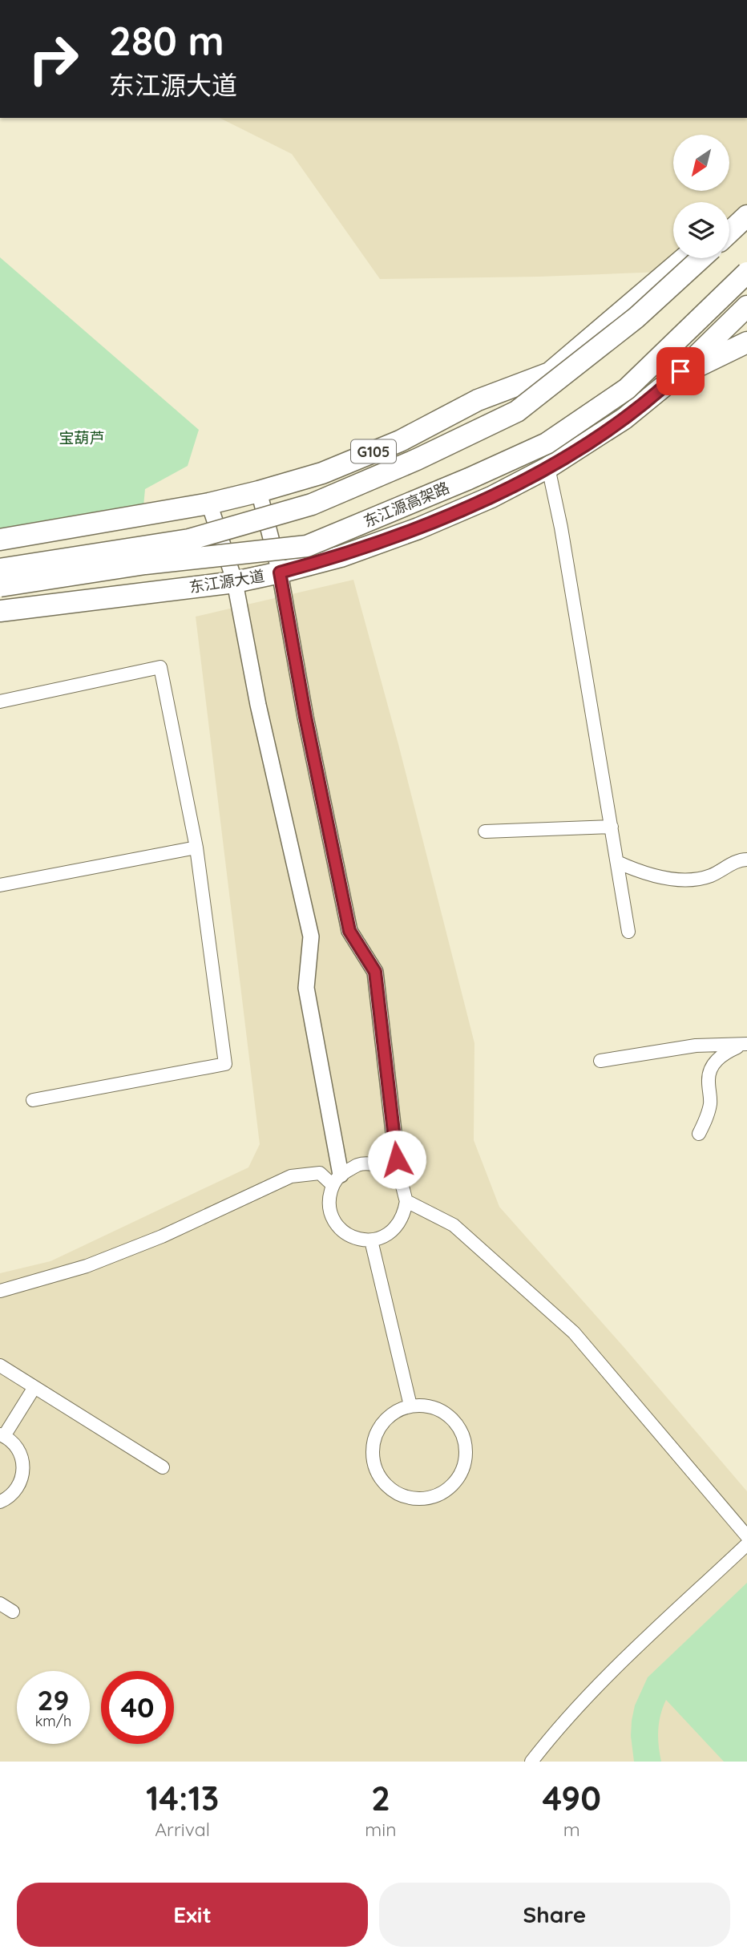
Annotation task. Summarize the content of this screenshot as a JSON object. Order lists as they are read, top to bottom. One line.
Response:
{"streets":{"highway":["G105","东江源高架路","东江源大道"]},"parks":["宝葫芦"],"north":"bottom left","page":{"turn":["280 m","东江源大道"],"speed":"29 km/h","limit":"40","eta":["14:13","Arrival","2","min","490","m"],"buttons":["Exit","Share"]}}
